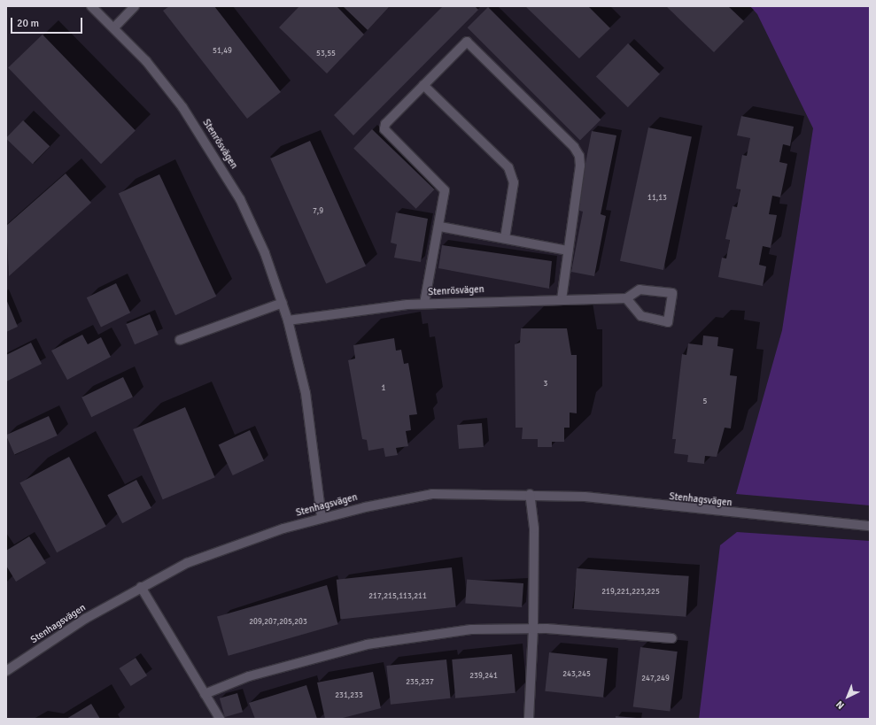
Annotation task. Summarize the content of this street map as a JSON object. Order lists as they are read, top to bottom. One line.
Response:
{"streets":{"street":["Stenrösvägen","Stenhagsvägen"]},"crossings":[["Stenrösvägen","Stenhagsvägen"]],"house_numbers":["51,49","53,55","11,13","7,9","3","1","5","219,221,223,225","217,215,113,211","209,207,205,203","243,245","239,241","247,249","235,237","231,233"],"scale_bar":"20 m","north":"bottom left"}
